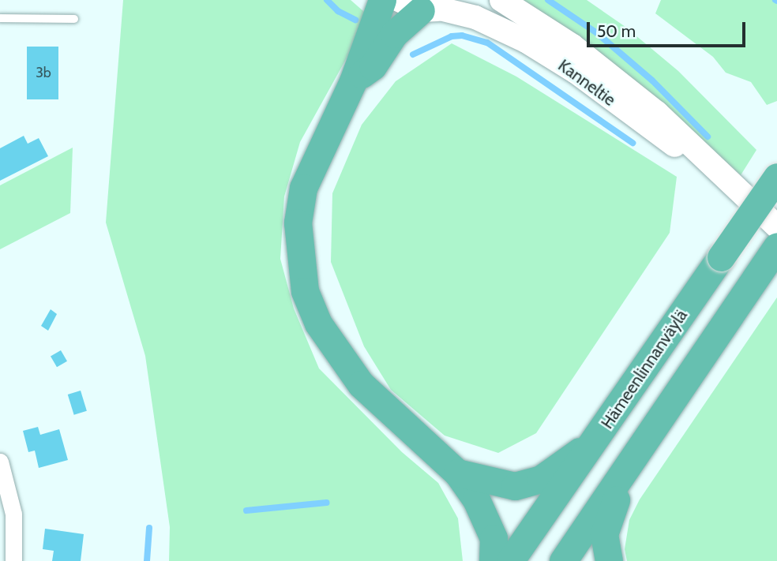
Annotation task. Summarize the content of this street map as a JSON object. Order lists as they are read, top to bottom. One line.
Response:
{"streets":{"highway":["Hämeenlinnanväylä"],"main road":["Kanneltie"]},"house_numbers":["3b"],"scale_bar":"50 m"}
